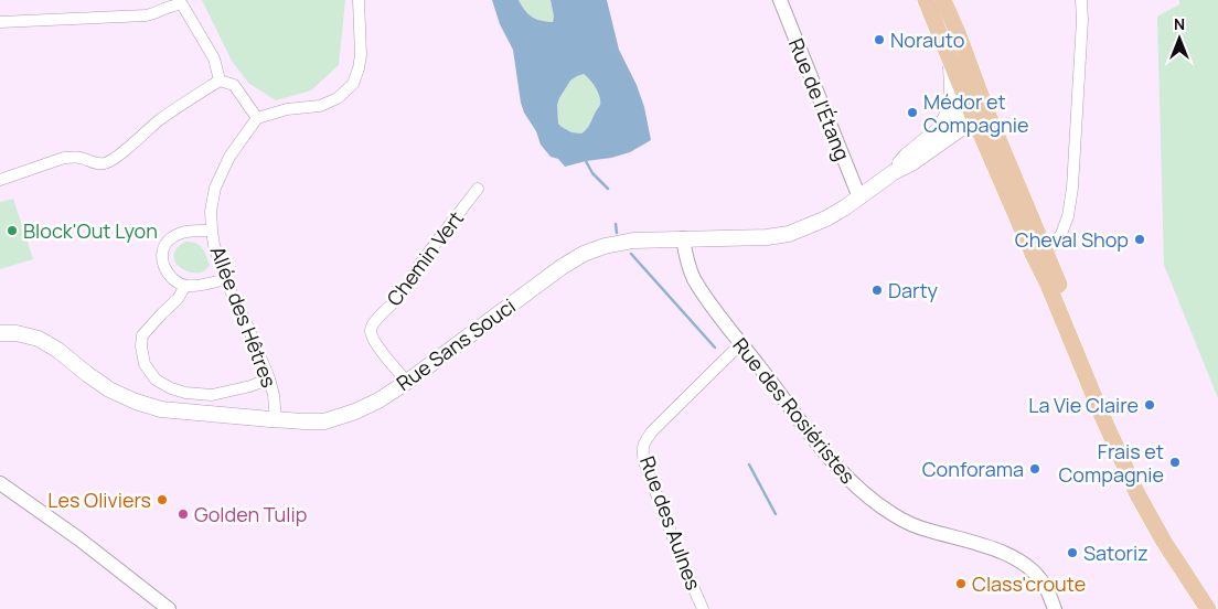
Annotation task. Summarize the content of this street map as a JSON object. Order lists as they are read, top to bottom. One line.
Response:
{"streets":{"main road":["Rue Sans Souci"],"street":["Rue de l'Étang","Chemin Vert","Allée des Hêtres","Rue des Rosiéristes","Rue des Aulnes"]},"crossings":[["Rue de l'Étang","Rue Sans Souci"],["Chemin Vert","Rue Sans Souci"],["Allée des Hêtres","Rue Sans Souci"],["Rue Sans Souci","Rue des Rosiéristes"],["Rue des Rosiéristes","Rue des Aulnes"]],"places":["Norauto","Médor et Compagnie","Block'Out Lyon","Cheval Shop","Darty","La Vie Claire","Frais et Compagnie","Conforama","Les Oliviers","Golden Tulip","Satoriz","Class'croute"],"north":"top"}
